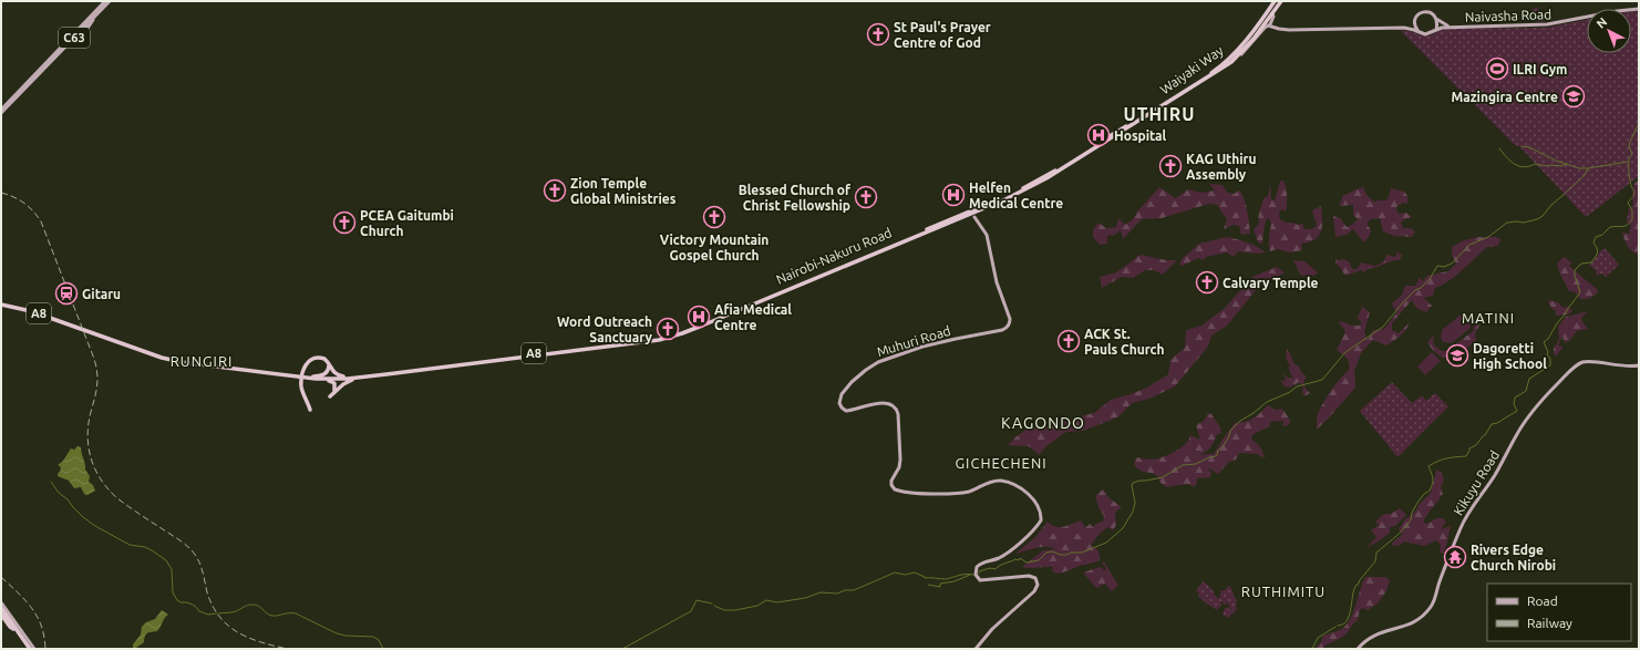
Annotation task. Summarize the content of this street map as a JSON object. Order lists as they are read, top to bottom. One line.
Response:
{"streets":{"highway":["Waiyaki Way","Nairobi-Nakuru Road","A8"],"main road":["Naivasha Road","C63","Muhuri Road","Kikuyu Road"]},"crossings":[["Waiyaki Way","Nairobi-Nakuru Road"],["Nairobi-Nakuru Road","A8"]],"districts":["UTHIRU","MATINI","RUNGIRI","KAGONDO","GICHECHENI","RUTHIMITU"],"places":{"church":["St Paul's Prayer Centre of God","KAG Uthiru Assembly","Zion Temple Global Ministries","Blessed Church of Christ Fellowship","Victory Mountain Gospel Church","PCEA Gaitumbi Church","Calvary Temple","Word Outreach Sanctuary","ACK St. Pauls Church"],"sports":["ILRI Gym"],"school or university":["Mazingira Centre","Dagoretti High School"],"hospital":["Hospital","Helfen Medical Centre","Afia Medical Centre"],"station":["Gitaru"],"temple":["Rivers Edge Church Nirobi"]},"legend":["Road","Railway"],"north":"top left"}
